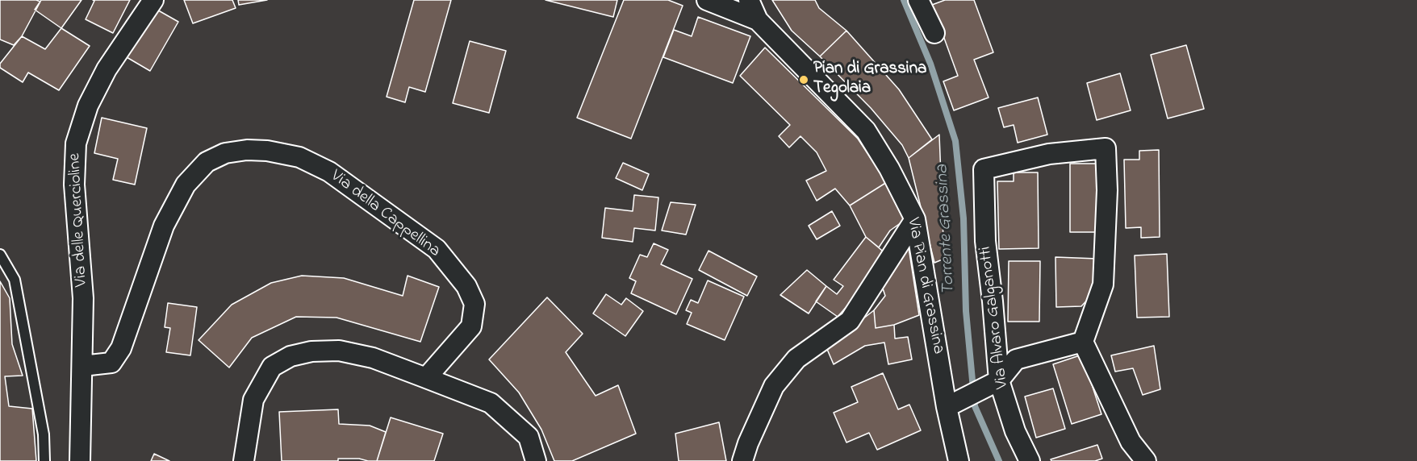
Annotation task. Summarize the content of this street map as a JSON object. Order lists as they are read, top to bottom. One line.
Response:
{"streets":{"street":["Via della Cappellina","Via delle Quercioline","Via Pian di Grassina","Via Alvaro Galganotti"]},"crossings":[["Via della Cappellina","Via delle Quercioline"]],"water":["Torrente Grassina"],"places":["Pian di Grassina Tegolaia"]}
